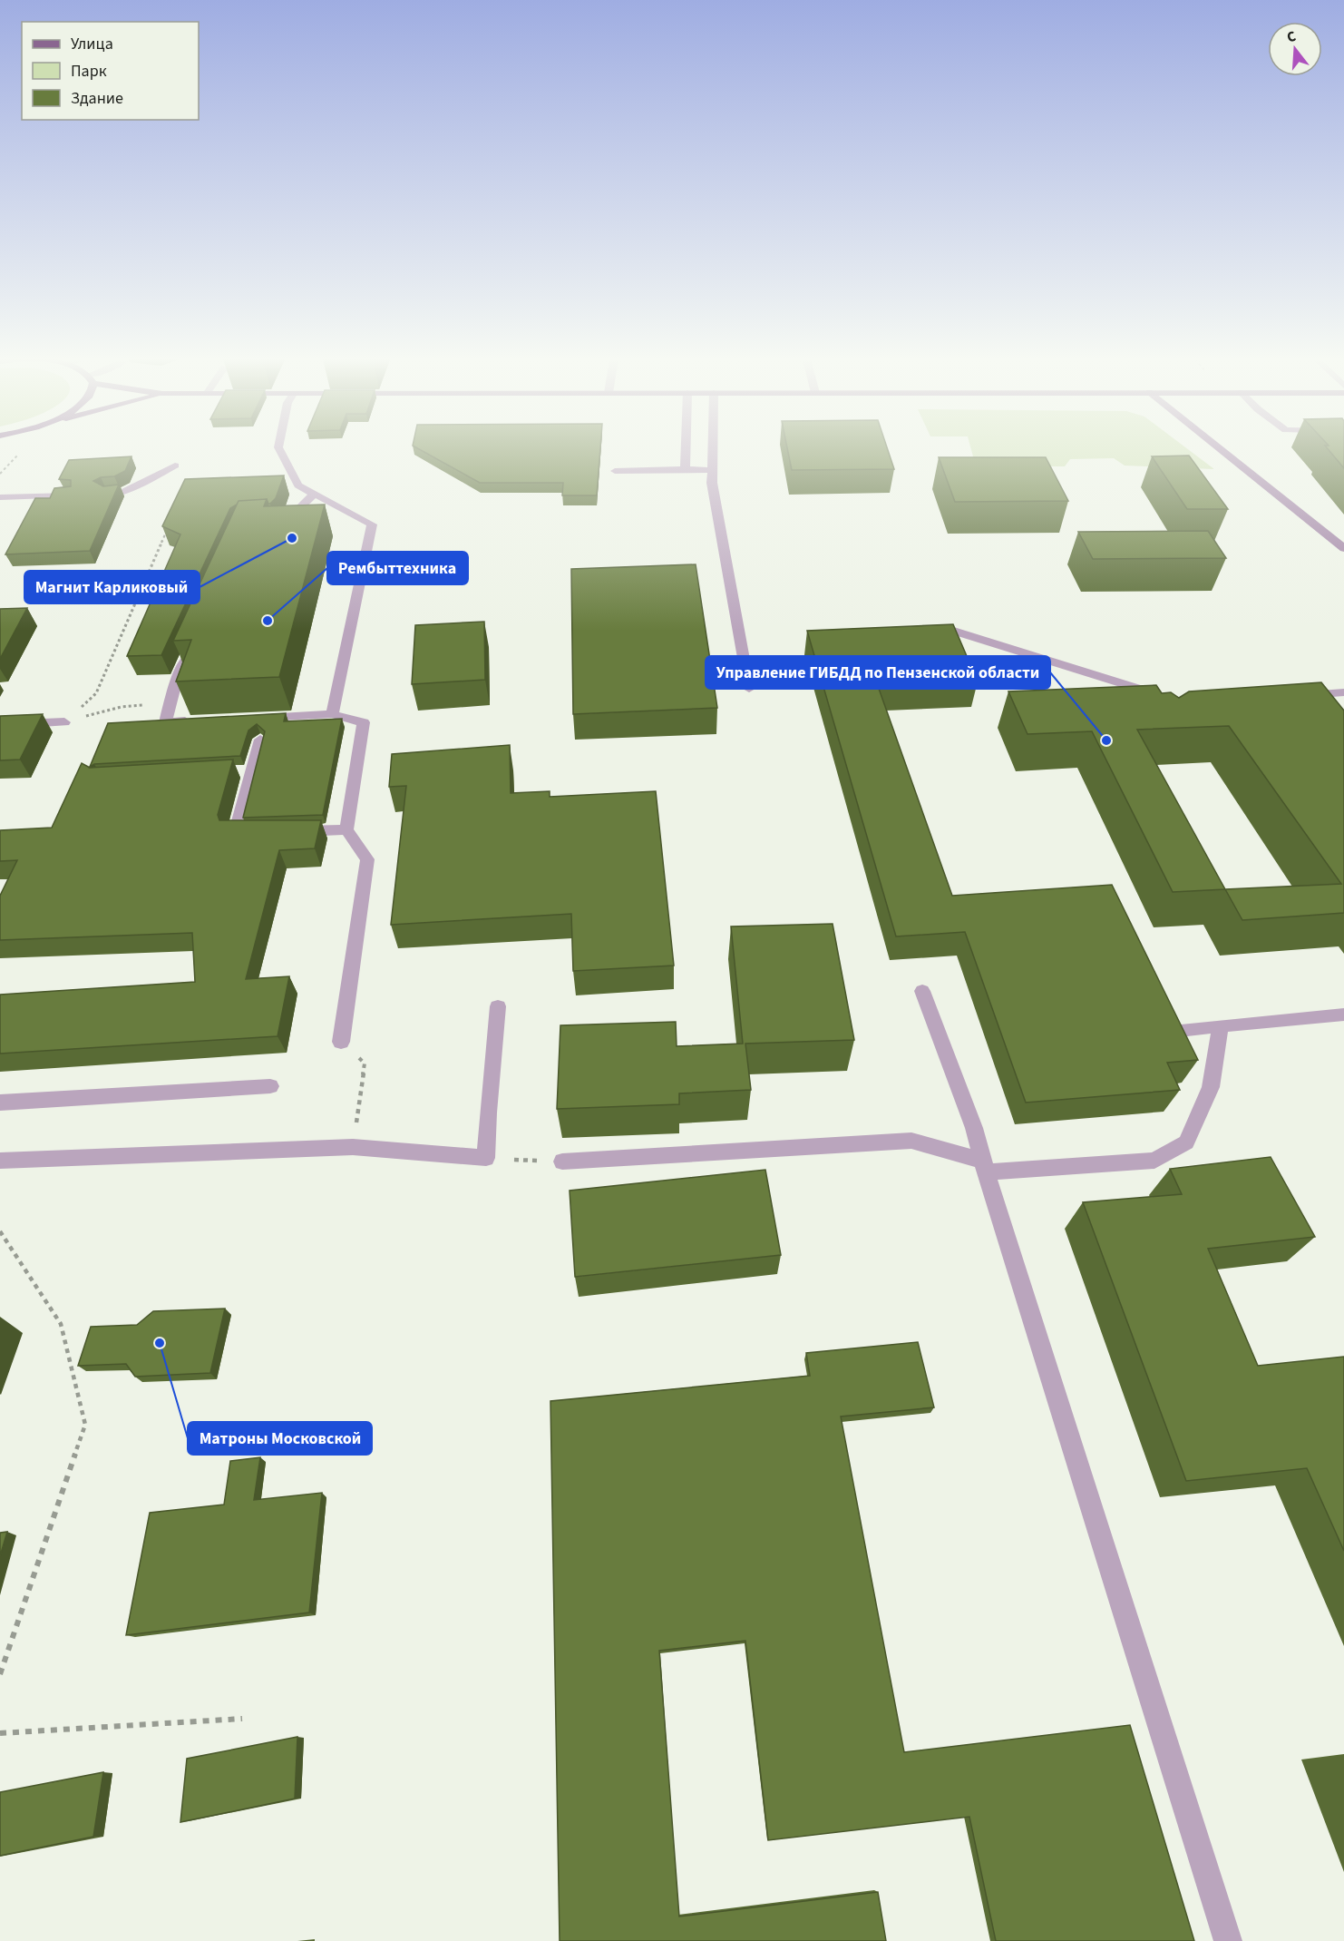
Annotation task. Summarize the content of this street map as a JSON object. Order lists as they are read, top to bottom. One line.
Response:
{"places":["Магнит Карликовый","Рембыттехника","Управление ГИБДД по Пензенской области","Матроны Московской"],"legend":["Улица","Парк","Здание"],"north":"top"}
